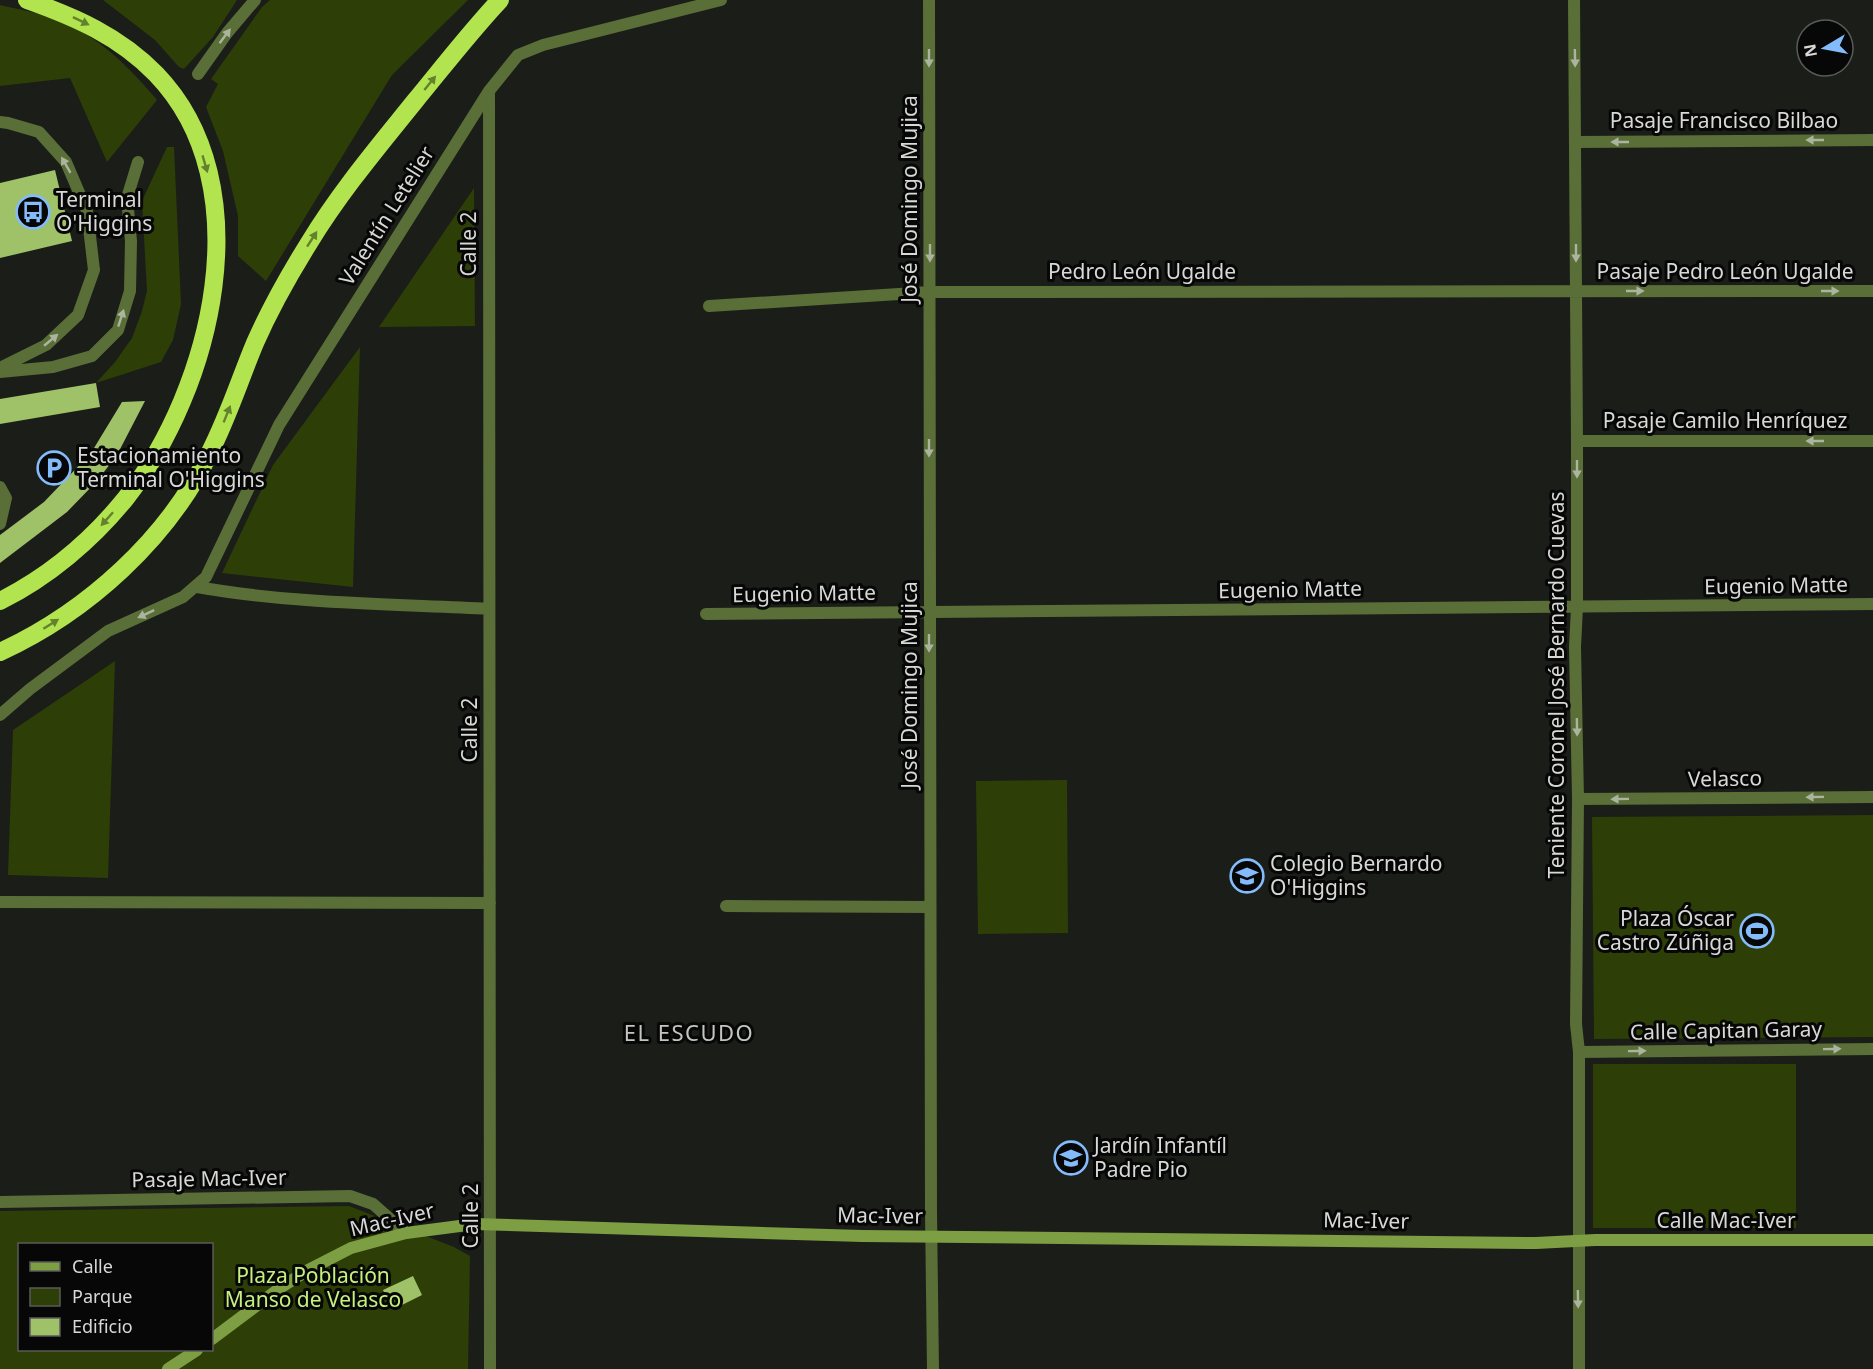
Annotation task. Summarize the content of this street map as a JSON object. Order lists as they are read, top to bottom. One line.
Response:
{"streets":{"street":["Pasaje Francisco Bilbao","José Domingo Mujica","Valentín Letelier","Calle 2","Pedro León Ugalde","Pasaje Pedro León Ugalde","Pasaje Camilo Henríquez","Eugenio Matte","Teniente Coronel José Bernardo Cuevas","Velasco","Calle Capitan Garay","Pasaje Mac-Iver","Mac-Iver","Calle Mac-Iver"]},"crossings":[["Pasaje Francisco Bilbao","Teniente Coronel José Bernardo Cuevas"],["José Domingo Mujica","Pedro León Ugalde"],["José Domingo Mujica","Eugenio Matte"],["José Domingo Mujica","Mac-Iver"],["Valentín Letelier","Calle 2"],["Calle 2","Mac-Iver"],["Pedro León Ugalde","Pasaje Pedro León Ugalde"],["Pedro León Ugalde","Teniente Coronel José Bernardo Cuevas"],["Pasaje Pedro León Ugalde","Teniente Coronel José Bernardo Cuevas"],["Pasaje Camilo Henríquez","Teniente Coronel José Bernardo Cuevas"],["Eugenio Matte","Teniente Coronel José Bernardo Cuevas"],["Teniente Coronel José Bernardo Cuevas","Velasco"],["Teniente Coronel José Bernardo Cuevas","Calle Capitan Garay"],["Teniente Coronel José Bernardo Cuevas","Mac-Iver"],["Teniente Coronel José Bernardo Cuevas","Calle Mac-Iver"],["Pasaje Mac-Iver","Mac-Iver"],["Mac-Iver","Calle Mac-Iver"]],"one_way":["Pasaje Francisco Bilbao","José Domingo Mujica","Pasaje Pedro León Ugalde","Pasaje Camilo Henríquez","Teniente Coronel José Bernardo Cuevas","Velasco","Calle Capitan Garay"],"districts":["EL ESCUDO"],"parks":["Plaza Población Manso de Velasco"],"places":{"bus stop":["Terminal O'Higgins"],"parking":["Estacionamiento Terminal O'Higgins"],"school or university":["Colegio Bernardo O'Higgins","Jardín Infantíl Padre Pio"],"sports":["Plaza Óscar Castro Zúñiga"]},"legend":["Calle","Parque","Edificio"],"north":"left"}
